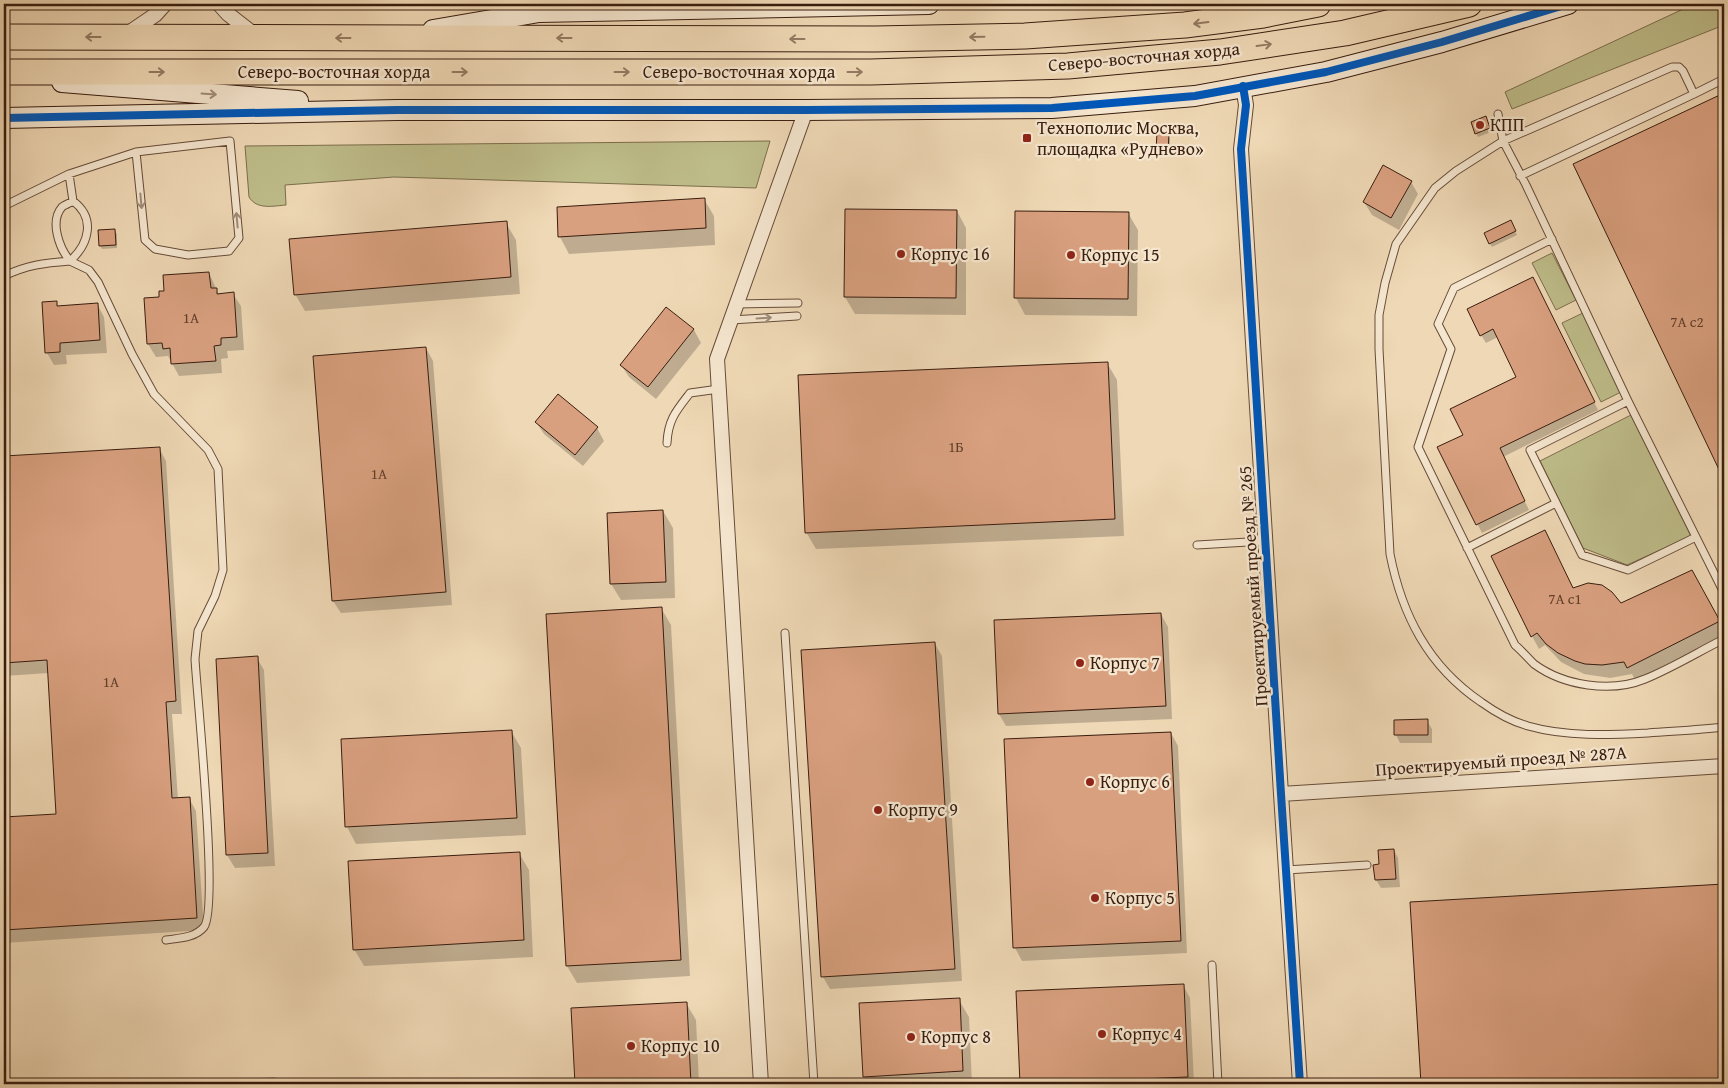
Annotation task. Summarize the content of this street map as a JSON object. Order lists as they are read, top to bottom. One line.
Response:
{"streets":{"highway":["Северо-восточная хорда"],"street":["Проектируемый проезд № 265","Проектируемый проезд № 287А"]},"crossings":[["Проектируемый проезд № 265","Проектируемый проезд № 287А"]],"places":{"other":["КПП","Корпус 16","Корпус 15","Корпус 7","Корпус 6","Корпус 9","Корпус 5","Корпус 4","Корпус 8","Корпус 10"],"transit":["Технополис Москва, площадка «Руднево»"]},"house_numbers":["1А","7А с2","1Б","1А","7А с1","1А"]}
